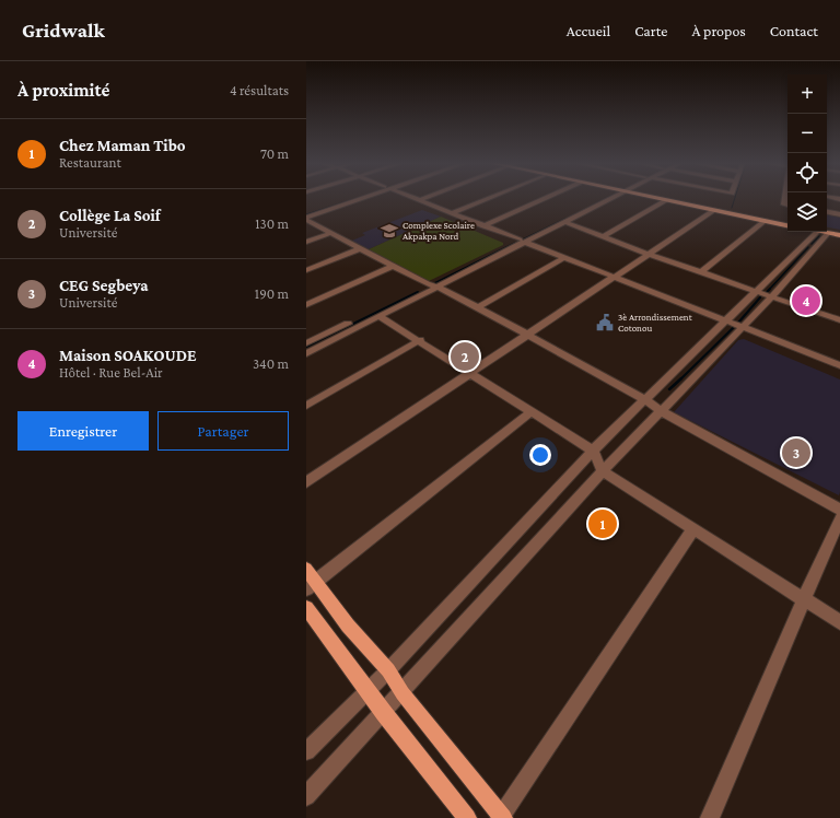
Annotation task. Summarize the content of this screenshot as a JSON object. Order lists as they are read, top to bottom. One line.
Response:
{"places":{"school or university":["Complexe Scolaire Akpakpa Nord"],"public building":["3è Arrondissement Cotonou"]},"page":{"header":"Gridwalk","nav":["Accueil","Carte","À propos","Contact"],"heading":["À proximité","4 résultats"],"map_buttons":["+","−"],"list":[{"mark":"1","name":"Chez Maman Tibo","note":"Restaurant","value":"70 m"},{"mark":"2","name":"Collège La Soif","note":"Université","value":"130 m"},{"mark":"3","name":"CEG Segbeya","note":"Université","value":"190 m"},{"mark":"4","name":"Maison SOAKOUDE","note":"Hôtel · Rue Bel-Air","value":"340 m"}],"pins":["4","2","3","1"],"buttons":["Enregistrer","Partager"]}}
